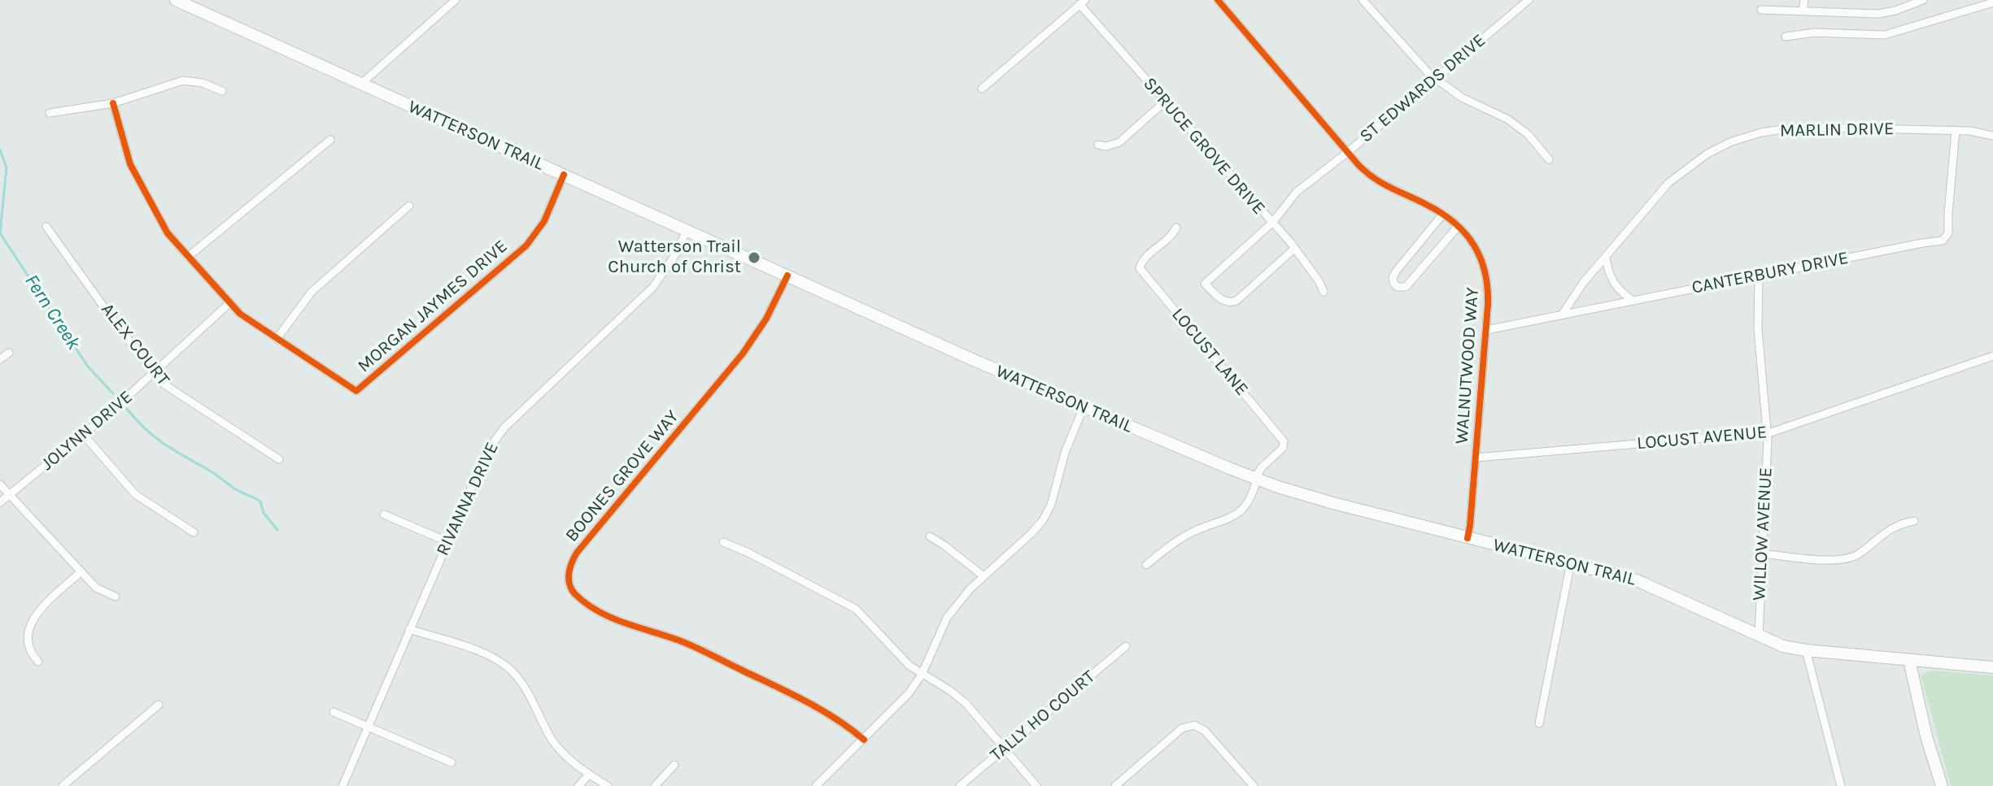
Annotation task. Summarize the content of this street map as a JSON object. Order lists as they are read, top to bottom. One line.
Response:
{"streets":{"main road":["WATTERSON TRAIL"],"street":["ST EDWARDS DRIVE","MARLIN DRIVE","SPRUCE GROVE DRIVE","CANTERBURY DRIVE","MORGAN JAYMES DRIVE","ALEX COURT","LOCUST LANE","WALNUTWOOD WAY","JOLYNN DRIVE","LOCUST AVENUE","BOONES GROVE WAY","RIVANNA DRIVE","WILLOW AVENUE","TALLY HO COURT"]},"crossings":[["ST EDWARDS DRIVE","SPRUCE GROVE DRIVE"],["ST EDWARDS DRIVE","WALNUTWOOD WAY"],["MARLIN DRIVE","CANTERBURY DRIVE"],["WATTERSON TRAIL","MORGAN JAYMES DRIVE"],["WATTERSON TRAIL","LOCUST LANE"],["WATTERSON TRAIL","WALNUTWOOD WAY"],["WATTERSON TRAIL","BOONES GROVE WAY"],["WATTERSON TRAIL","RIVANNA DRIVE"],["WATTERSON TRAIL","WILLOW AVENUE"],["CANTERBURY DRIVE","WALNUTWOOD WAY"],["CANTERBURY DRIVE","WILLOW AVENUE"],["MORGAN JAYMES DRIVE","JOLYNN DRIVE"],["ALEX COURT","JOLYNN DRIVE"],["WALNUTWOOD WAY","LOCUST AVENUE"],["LOCUST AVENUE","WILLOW AVENUE"]],"water":["Fern Creek"],"places":["Watterson Trail Church of Christ"]}
